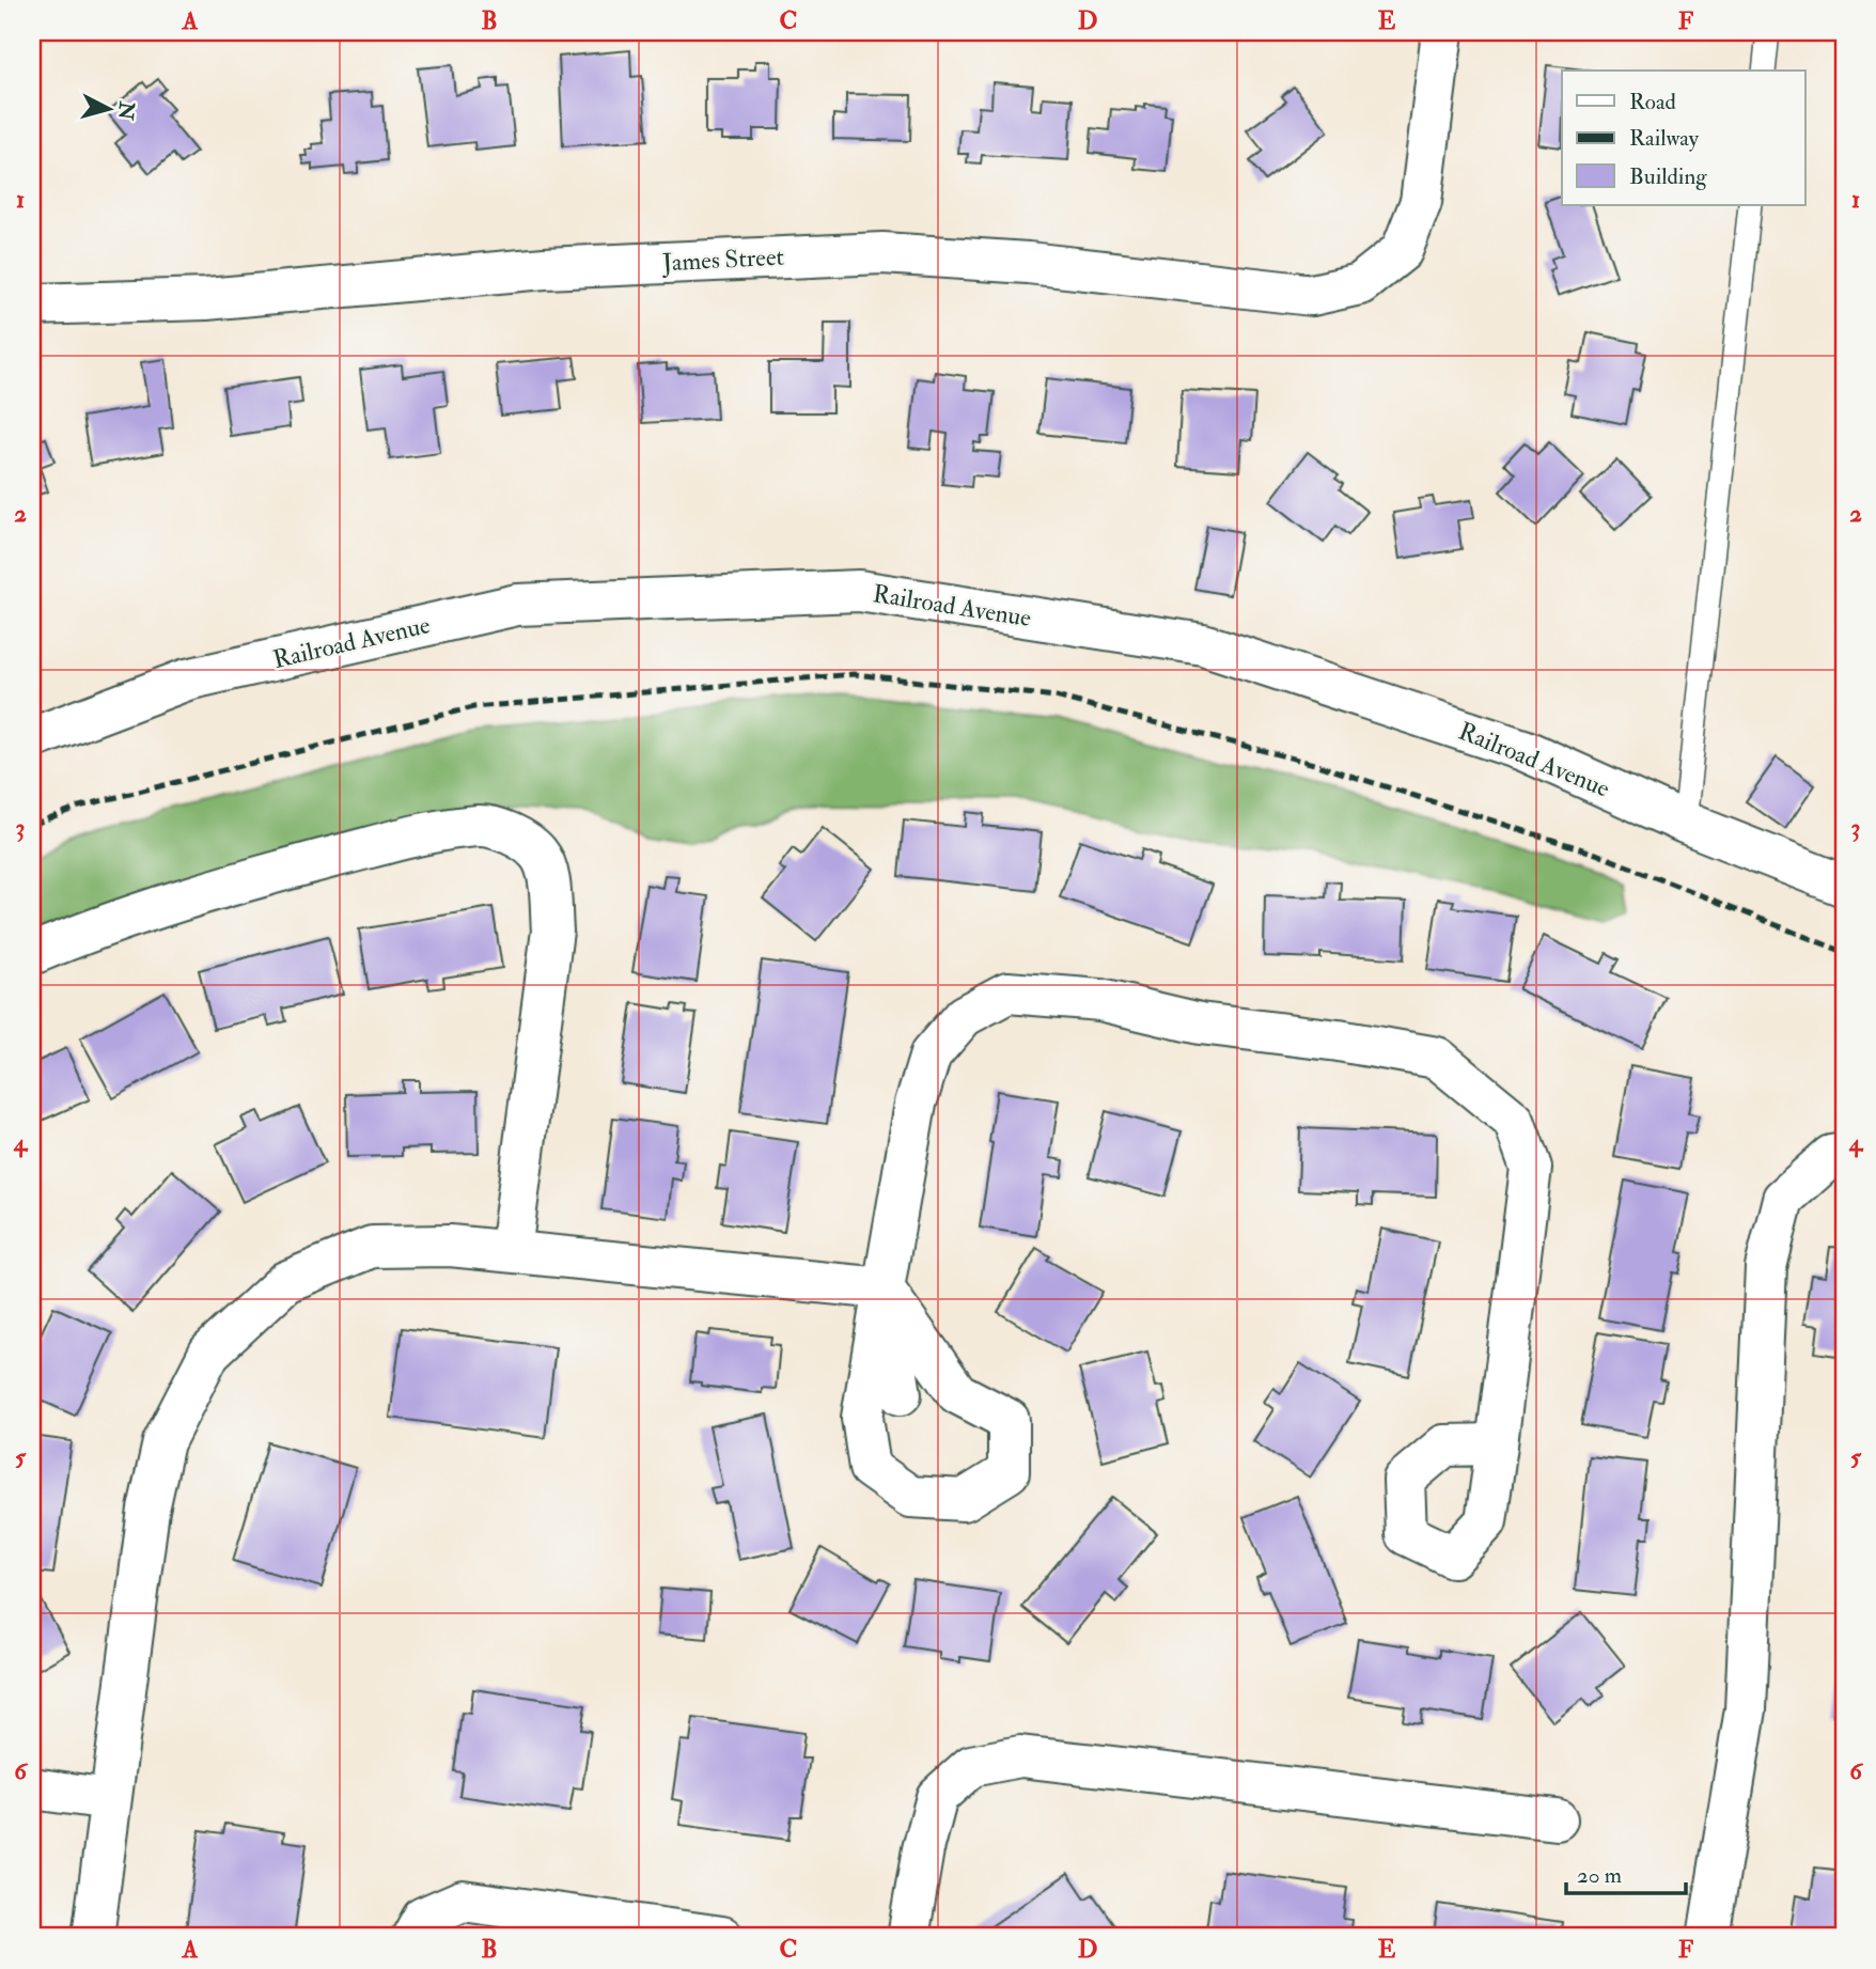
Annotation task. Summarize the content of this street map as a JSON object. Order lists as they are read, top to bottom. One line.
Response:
{"streets":{"street":["James Street","Railroad Avenue"]},"legend":["Road","Railway","Building"],"scale_bar":"20 m","north":"right","grid":{"columns":["A","B","C","D","E","F"],"rows":["1","2","3","4","5","6"]}}
